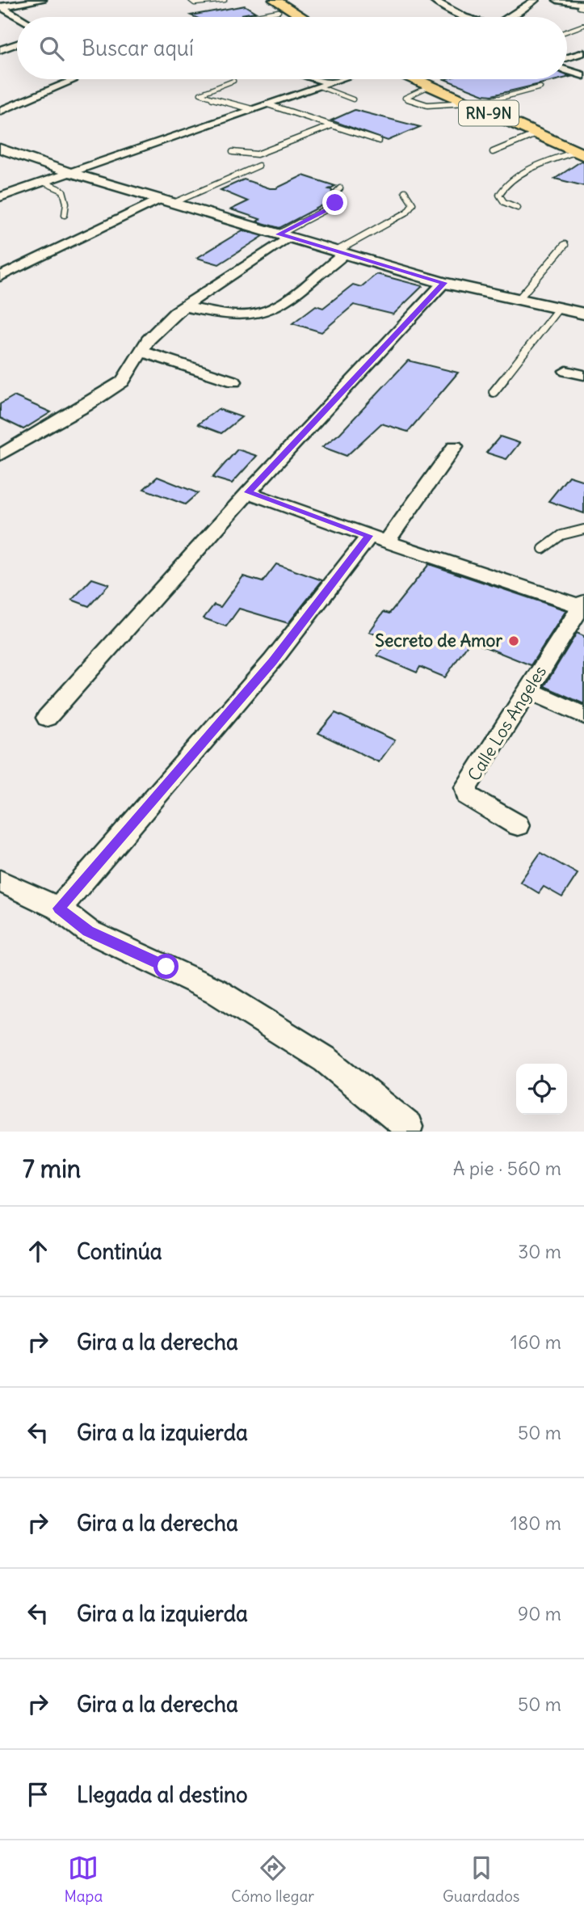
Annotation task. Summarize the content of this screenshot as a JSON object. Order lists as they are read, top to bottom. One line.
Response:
{"streets":{"main road":["RN-9N"],"street":["Calle Los Angeles"]},"places":["Secreto de Amor"],"page":{"search":"Buscar aquí","heading":["7 min","A pie · 560 m"],"list":[["Continúa","30 m"],["Gira a la derecha","160 m"],["Gira a la izquierda","50 m"],["Gira a la derecha","180 m"],["Gira a la izquierda","90 m"],["Gira a la derecha","50 m"],"Llegada al destino"],"nav":["Mapa","Cómo llegar","Guardados"]}}
